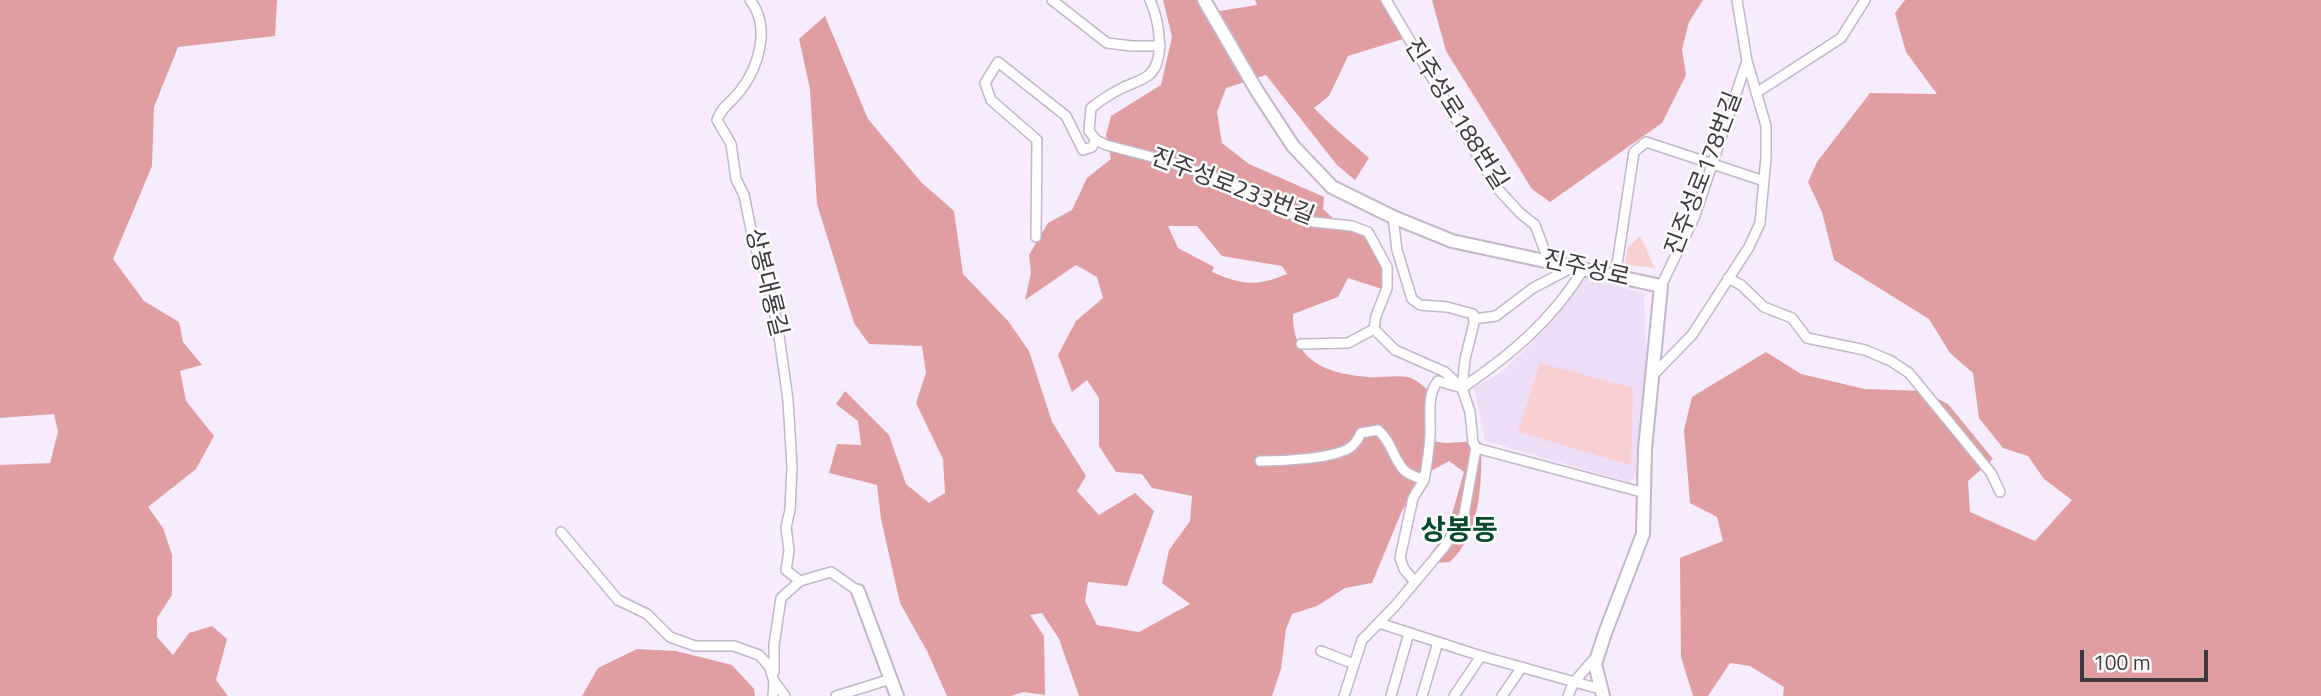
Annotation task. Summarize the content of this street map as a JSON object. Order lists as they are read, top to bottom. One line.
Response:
{"streets":{"main road":["진주성로"],"street":["진주성로188번길","진주성로178번길","진주성로233번길","상봉대룡길"]},"crossings":[["진주성로188번길","진주성로"],["진주성로178번길","진주성로"]],"districts":["상봉동"],"scale_bar":"100 m"}
